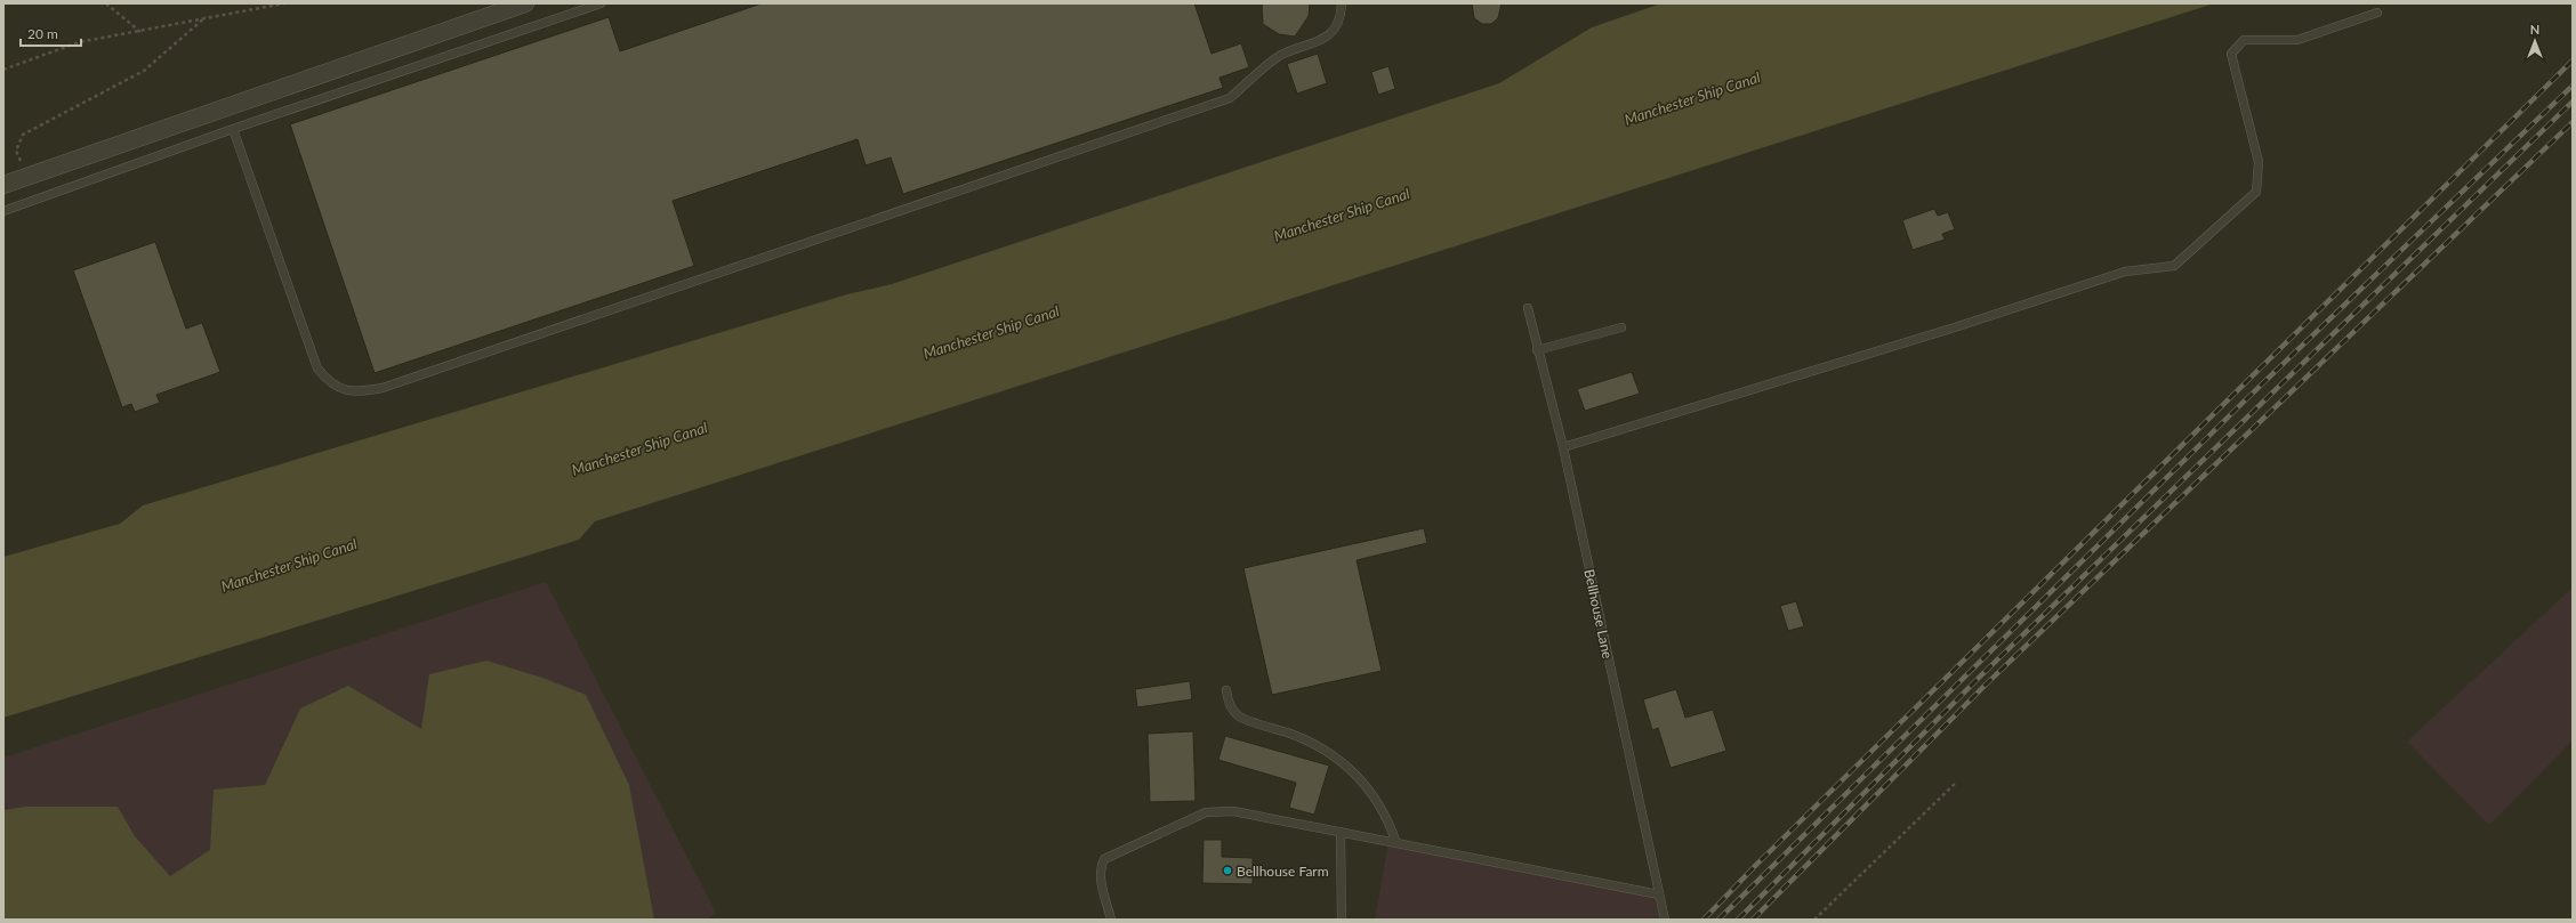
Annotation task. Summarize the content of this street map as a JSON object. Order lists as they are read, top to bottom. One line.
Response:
{"streets":{"lane":["Bellhouse Lane"]},"water":["Manchester Ship Canal"],"places":["Bellhouse Farm"],"scale_bar":"20 m","north":"top"}
